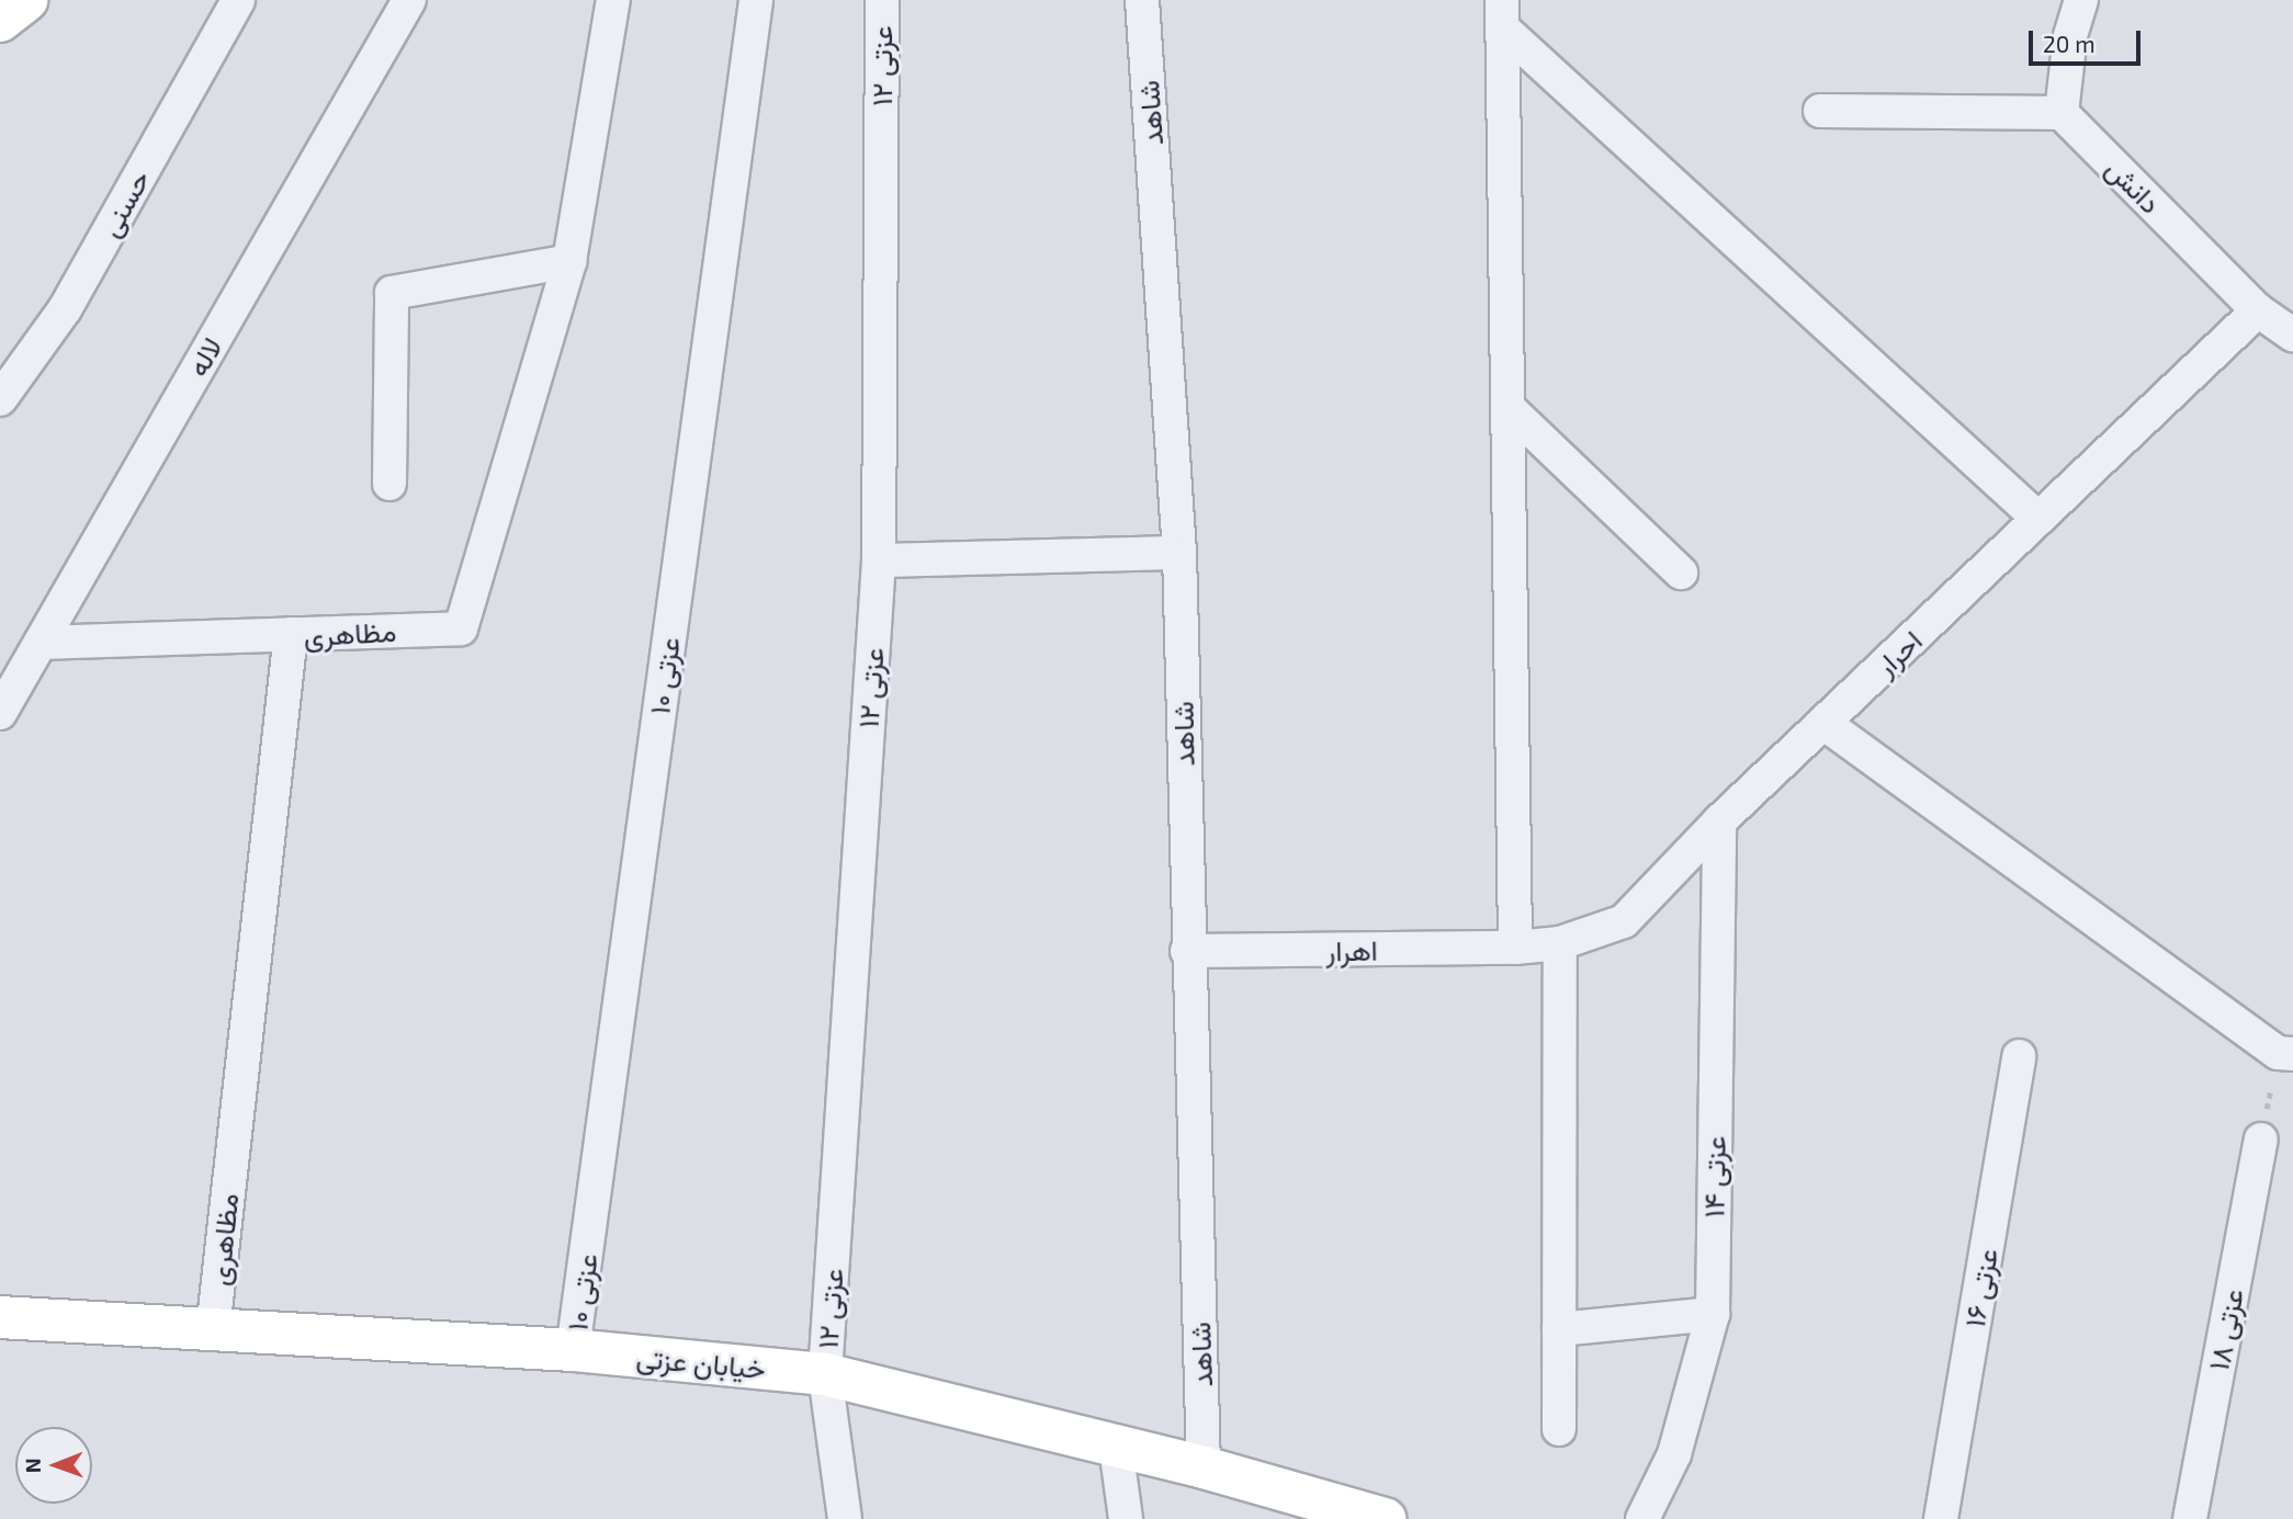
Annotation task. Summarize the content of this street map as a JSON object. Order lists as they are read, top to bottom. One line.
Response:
{"streets":{"street":["عزتی ۱۲","شاهد","دانش","حسنی","لاله","مظاهری","احرار","عزتی ۱۰","اهرار","عزتی ۱۴","عزتی ۱۶","عزتی ۱۸","خیابان عزتی"]},"crossings":[["عزتی ۱۲","خیابان عزتی"],["شاهد","اهرار"],["شاهد","خیابان عزتی"],["دانش","احرار"],["مظاهری","خیابان عزتی"],["احرار","اهرار"],["احرار","عزتی ۱۴"],["عزتی ۱۰","خیابان عزتی"]],"scale_bar":"20 m","north":"left"}
